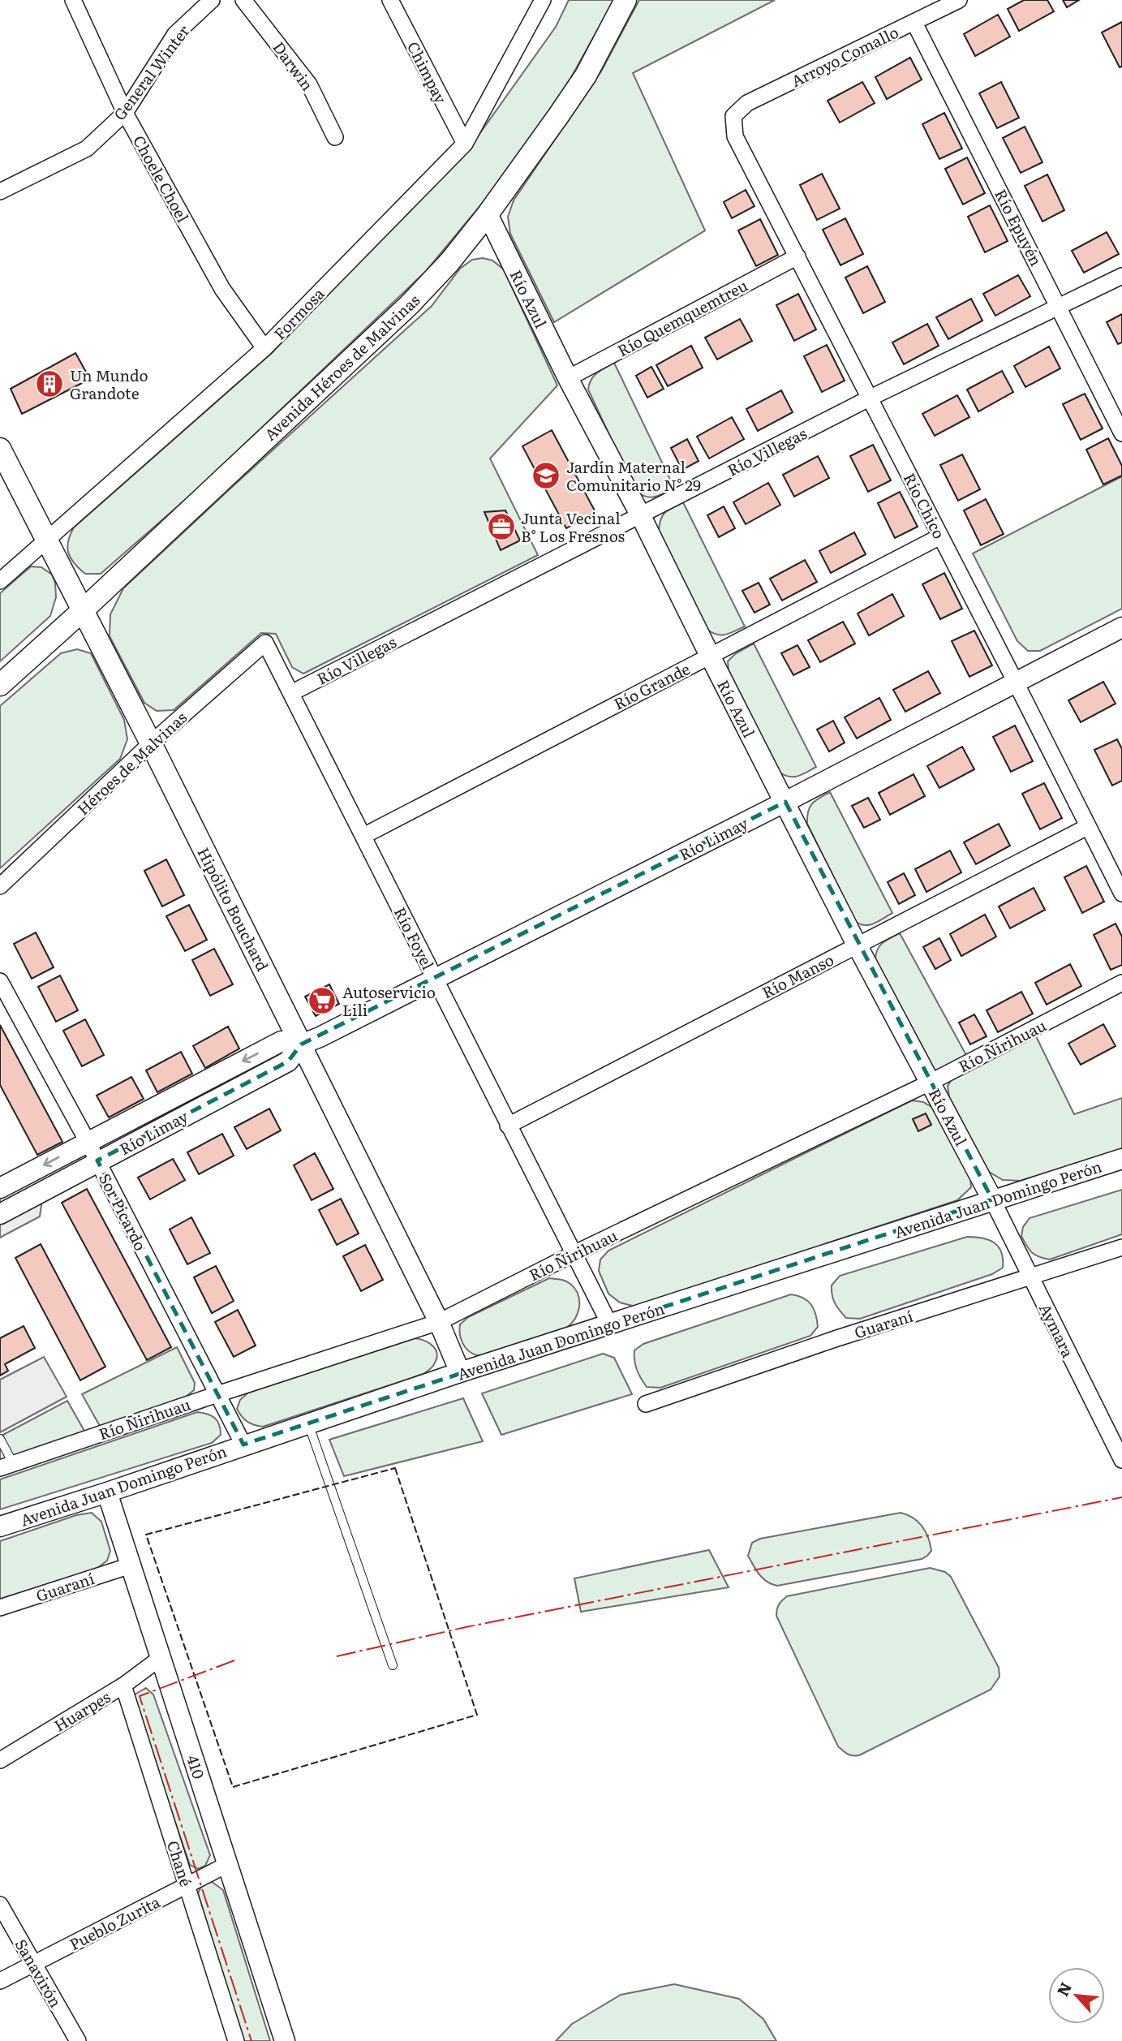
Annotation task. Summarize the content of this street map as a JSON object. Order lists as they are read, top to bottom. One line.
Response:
{"streets":{"main road":["Avenida Héroes de Malvinas","Hipólito Bouchard"],"street":["Arroyo Comallo","Darwin","General Winter","Chimpay","Choele Choel","Río Epuyén","Río Azul","Formosa","Río Quemquemtreu","Río Villegas","Río Chico","Río Grande","Héroes de Malvinas","Río Limay","Río Foyel","Río Manso","Río Ñirihuau","Avenida Juan Domingo Perón","Sor Picardo","Guaraní","Aymara","Huarpes","410","Chané","Pueblo Zurita","Sanavirón"]},"crossings":[["Arroyo Comallo","Río Epuyén"],["Arroyo Comallo","Río Chico"],["General Winter","Choele Choel"],["Chimpay","Formosa"],["Choele Choel","Formosa"],["Río Epuyén","Río Villegas"],["Río Azul","Río Quemquemtreu"],["Río Azul","Avenida Héroes de Malvinas"],["Río Azul","Río Villegas"],["Río Azul","Río Grande"],["Río Azul","Río Limay"],["Río Azul","Río Manso"],["Río Azul","Río Ñirihuau"],["Río Azul","Avenida Juan Domingo Perón"],["Río Azul","Aymara"],["Formosa","Hipólito Bouchard"],["Río Quemquemtreu","Río Chico"],["Avenida Héroes de Malvinas","Hipólito Bouchard"],["Río Villegas","Río Chico"],["Río Villegas","Río Foyel"],["Río Chico","Río Grande"],["Río Chico","Río Limay"],["Río Chico","Río Manso"],["Río Grande","Río Foyel"],["Héroes de Malvinas","Hipólito Bouchard"],["Héroes de Malvinas","Río Foyel"],["Río Limay","Hipólito Bouchard"],["Río Limay","Río Foyel"],["Río Limay","Sor Picardo"],["Hipólito Bouchard","Río Ñirihuau"],["Hipólito Bouchard","Avenida Juan Domingo Perón"],["Río Foyel","Río Manso"],["Río Foyel","Río Ñirihuau"],["Río Foyel","Avenida Juan Domingo Perón"],["Río Ñirihuau","Sor Picardo"],["Avenida Juan Domingo Perón","Sor Picardo"],["Avenida Juan Domingo Perón","Aymara"],["Avenida Juan Domingo Perón","410"],["Guaraní","Aymara"],["Guaraní","410"],["Huarpes","410"],["Huarpes","Chané"],["410","Pueblo Zurita"],["Chané","Pueblo Zurita"],["Pueblo Zurita","Sanavirón"]],"places":{"building":["Un Mundo Grandote"],"school or university":["Jardín Maternal Comunitario N° 29"],"office":["Junta Vecinal B° Los Fresnos"],"supermarket":["Autoservicio Lili"]},"north":"top left"}
